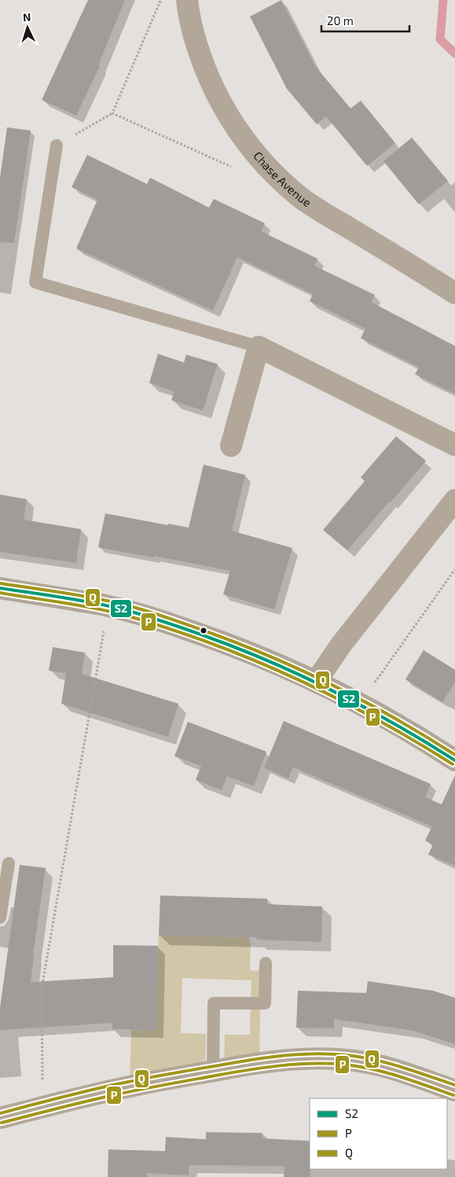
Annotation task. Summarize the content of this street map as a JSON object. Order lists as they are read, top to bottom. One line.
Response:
{"streets":{"street":["Chase Avenue"]},"lines":["transit line Q","transit line S2","transit line P"],"legend":["S2","P","Q"],"scale_bar":"20 m","north":"top"}
